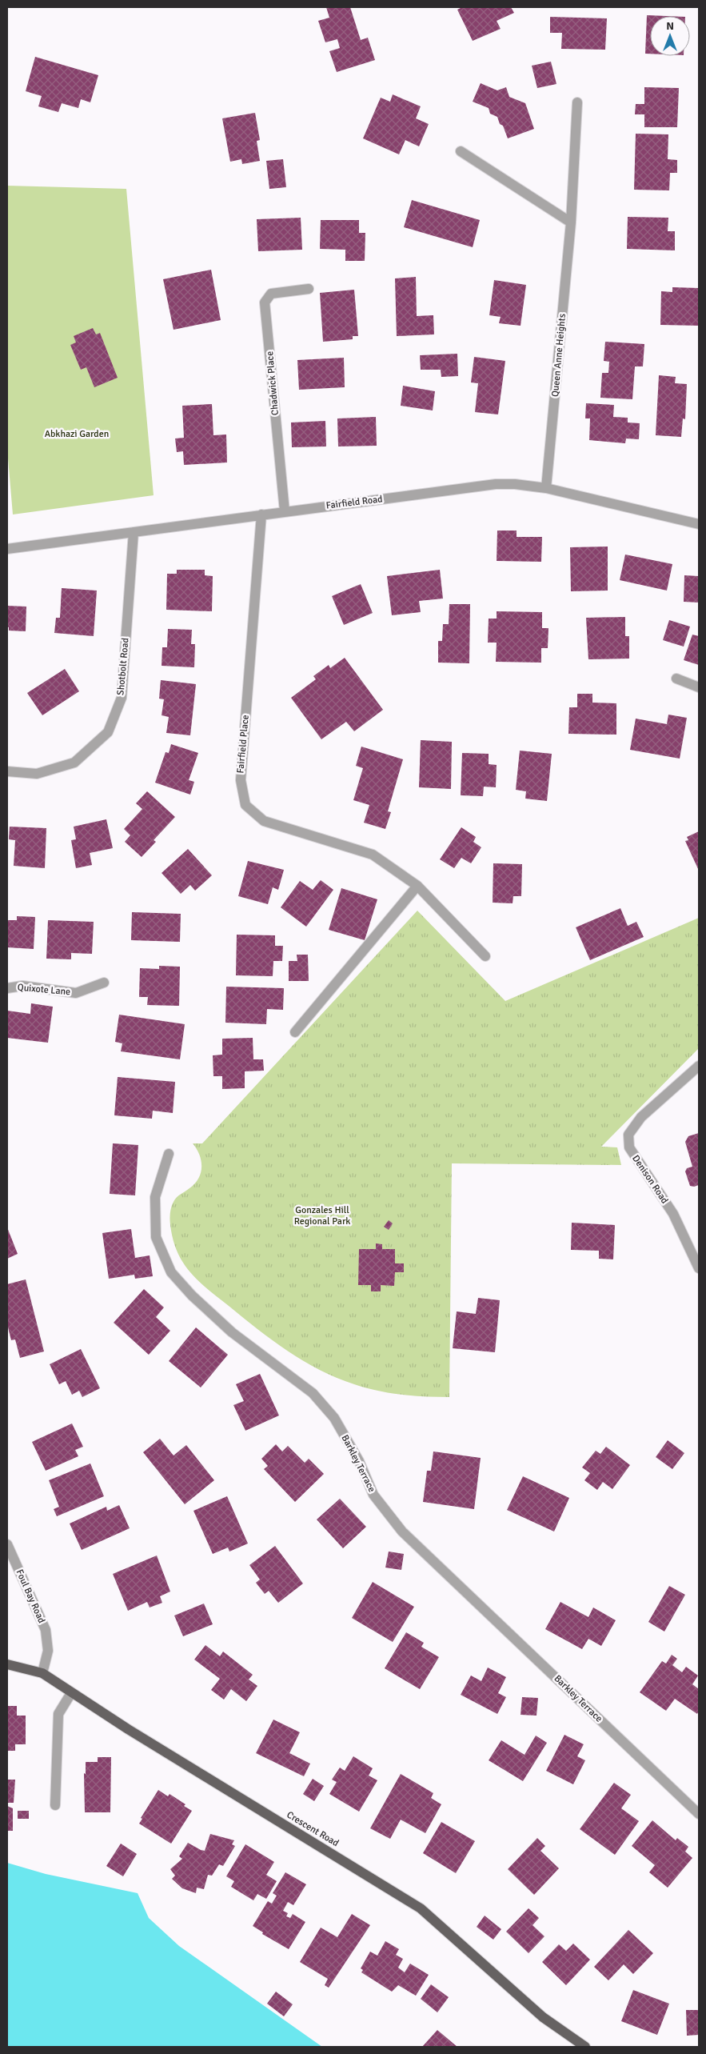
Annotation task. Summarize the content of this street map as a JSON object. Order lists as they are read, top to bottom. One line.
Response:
{"streets":{"main road":["Crescent Road"],"street":["Queen Anne Heights","Chadwick Place","Fairfield Road","Shotbolt Road","Fairfield Place","Quixote Lane","Denison Road","Barkley Terrace","Foul Bay Road"]},"crossings":[["Queen Anne Heights","Fairfield Road"],["Chadwick Place","Fairfield Road"],["Fairfield Road","Shotbolt Road"],["Fairfield Road","Fairfield Place"],["Foul Bay Road","Crescent Road"]],"parks":["Abkhazi Garden","Gonzales Hill Regional Park"],"north":"top"}
